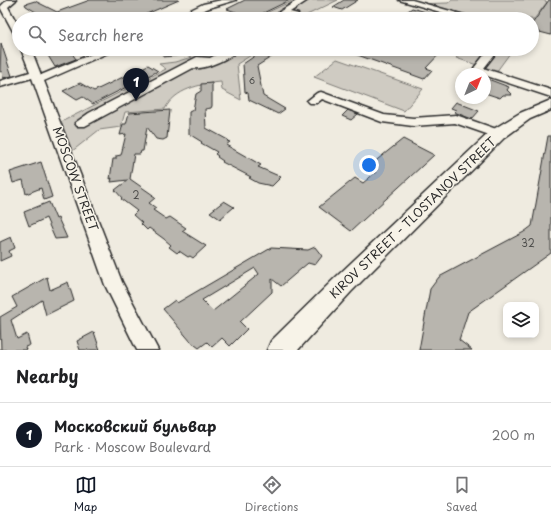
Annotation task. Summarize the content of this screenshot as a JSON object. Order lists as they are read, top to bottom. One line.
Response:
{"streets":{"main road":["KIROV STREET - TLOSTANOV STREET"],"street":["MOSCOW STREET"]},"house_numbers":["6","2","32"],"north":"top right","page":{"search":"Search here","pins":"1","heading":"Nearby","list":[{"mark":"1","name":"Московский бульвар","note":"Park · Moscow Boulevard","value":"200 m"}],"nav":["Map","Directions","Saved"]}}
